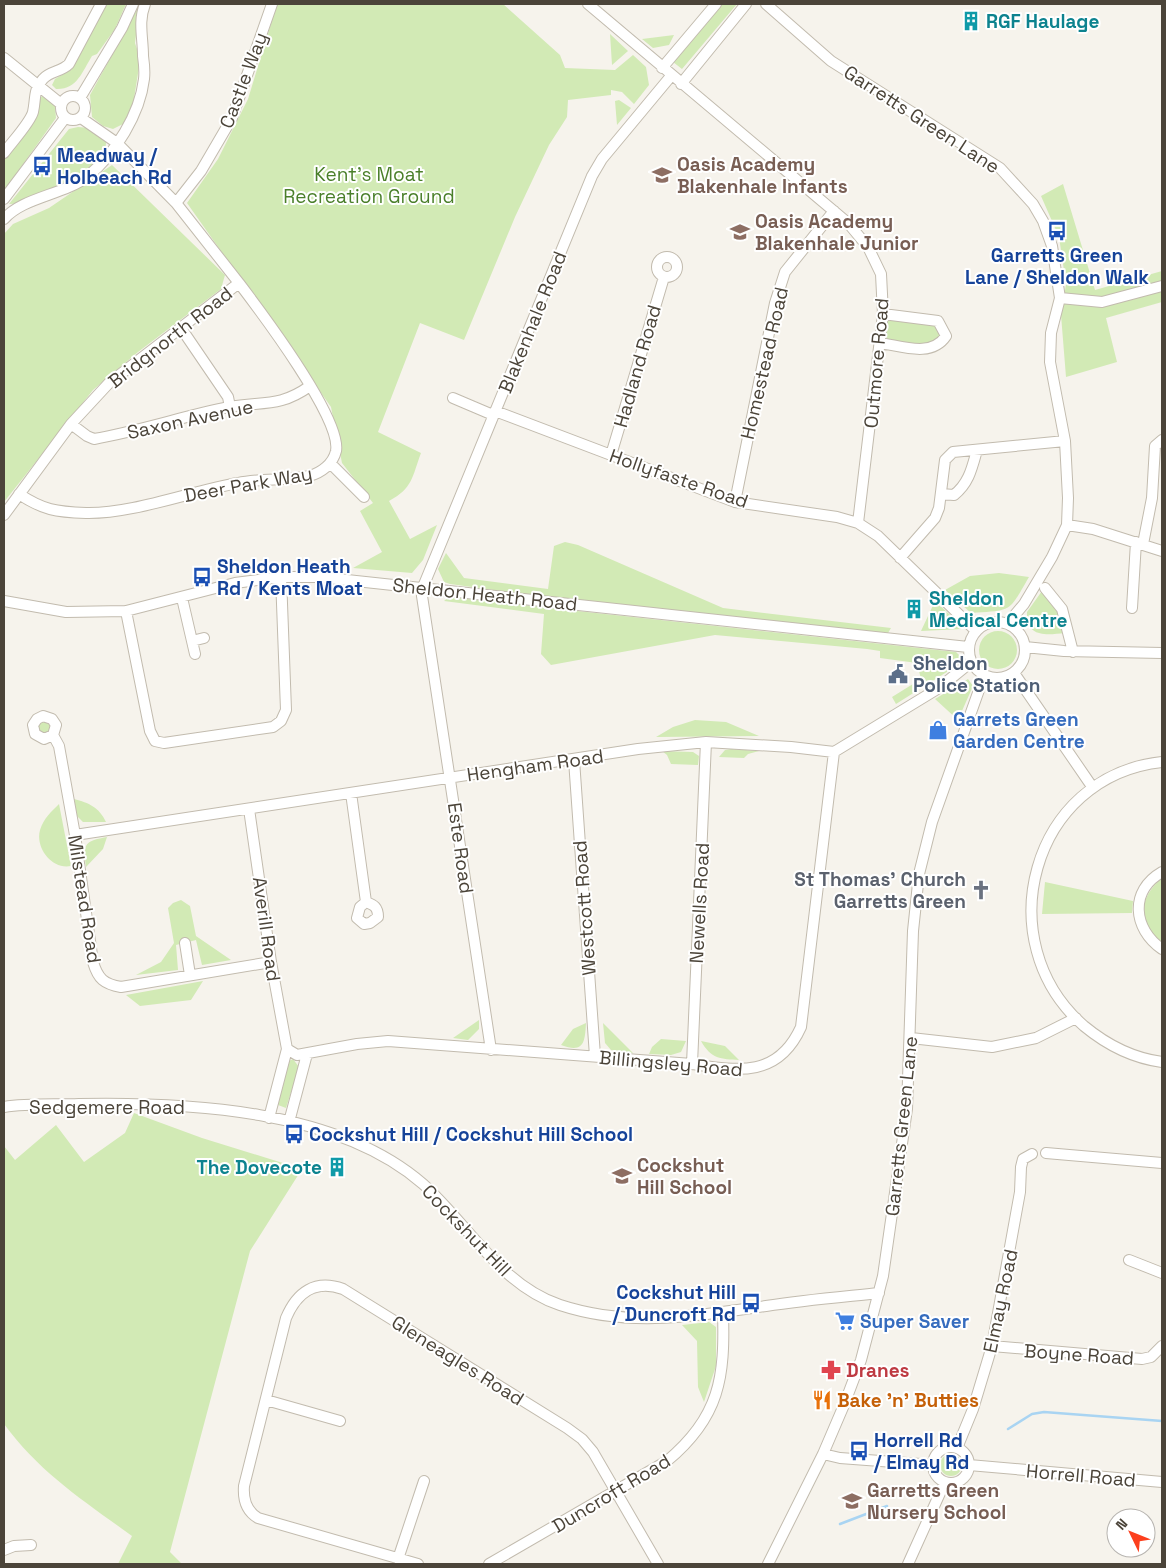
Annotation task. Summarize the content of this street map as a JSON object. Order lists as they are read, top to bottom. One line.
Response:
{"streets":{"street":["Castle Way","Garretts Green Lane","Blakenhale Road","Bridgnorth Road","Homestead Road","Outmore Road","Hadland Road","Saxon Avenue","Hollyfaste Road","Deer Park Way","Sheldon Heath Road","Hengham Road","Este Road","Milstead Road","Newells Road","Westcott Road","Averill Road","Billingsley Road","Sedgemere Road","Cockshut Hill","Elmay Road","Boyne Road","Gleneagles Road","Horrell Road","Duncroft Road"]},"crossings":[["Castle Way","Bridgnorth Road"],["Garretts Green Lane","Hollyfaste Road"],["Garretts Green Lane","Sheldon Heath Road"],["Garretts Green Lane","Cockshut Hill"],["Blakenhale Road","Outmore Road"],["Blakenhale Road","Hollyfaste Road"],["Blakenhale Road","Sheldon Heath Road"],["Blakenhale Road","Este Road"],["Bridgnorth Road","Saxon Avenue"],["Bridgnorth Road","Deer Park Way"],["Homestead Road","Outmore Road"],["Homestead Road","Hollyfaste Road"],["Outmore Road","Hollyfaste Road"],["Hadland Road","Hollyfaste Road"],["Saxon Avenue","Deer Park Way"],["Hollyfaste Road","Sheldon Heath Road"],["Sheldon Heath Road","Este Road"],["Hengham Road","Este Road"],["Hengham Road","Milstead Road"],["Hengham Road","Newells Road"],["Hengham Road","Westcott Road"],["Hengham Road","Averill Road"],["Hengham Road","Billingsley Road"],["Este Road","Billingsley Road"],["Milstead Road","Averill Road"],["Newells Road","Billingsley Road"],["Westcott Road","Billingsley Road"],["Averill Road","Sedgemere Road"],["Averill Road","Cockshut Hill"],["Sedgemere Road","Cockshut Hill"],["Cockshut Hill","Duncroft Road"],["Elmay Road","Boyne Road"],["Elmay Road","Horrell Road"],["Gleneagles Road","Duncroft Road"]],"parks":["Kent's Moat Recreation Ground"],"places":{"building":["RGF Haulage","Sheldon Medical Centre","The Dovecote"],"bus stop":["Meadway / Holbeach Rd","Garretts Green Lane / Sheldon Walk","Sheldon Heath Rd / Kents Moat","Cockshut Hill / Cockshut Hill School","Cockshut Hill / Duncroft Rd","Horrell Rd / Elmay Rd"],"school or university":["Oasis Academy Blakenhale Infants","Oasis Academy Blakenhale Junior","Cockshut Hill School","Garretts Green Nursery School"],"public building":["Sheldon Police Station"],"shop":["Garrets Green Garden Centre"],"church":["St Thomas' Church Garretts Green"],"supermarket":["Super Saver"],"pharmacy":["Dranes"],"restaurant":["Bake 'n' Butties"]},"north":"top left"}
